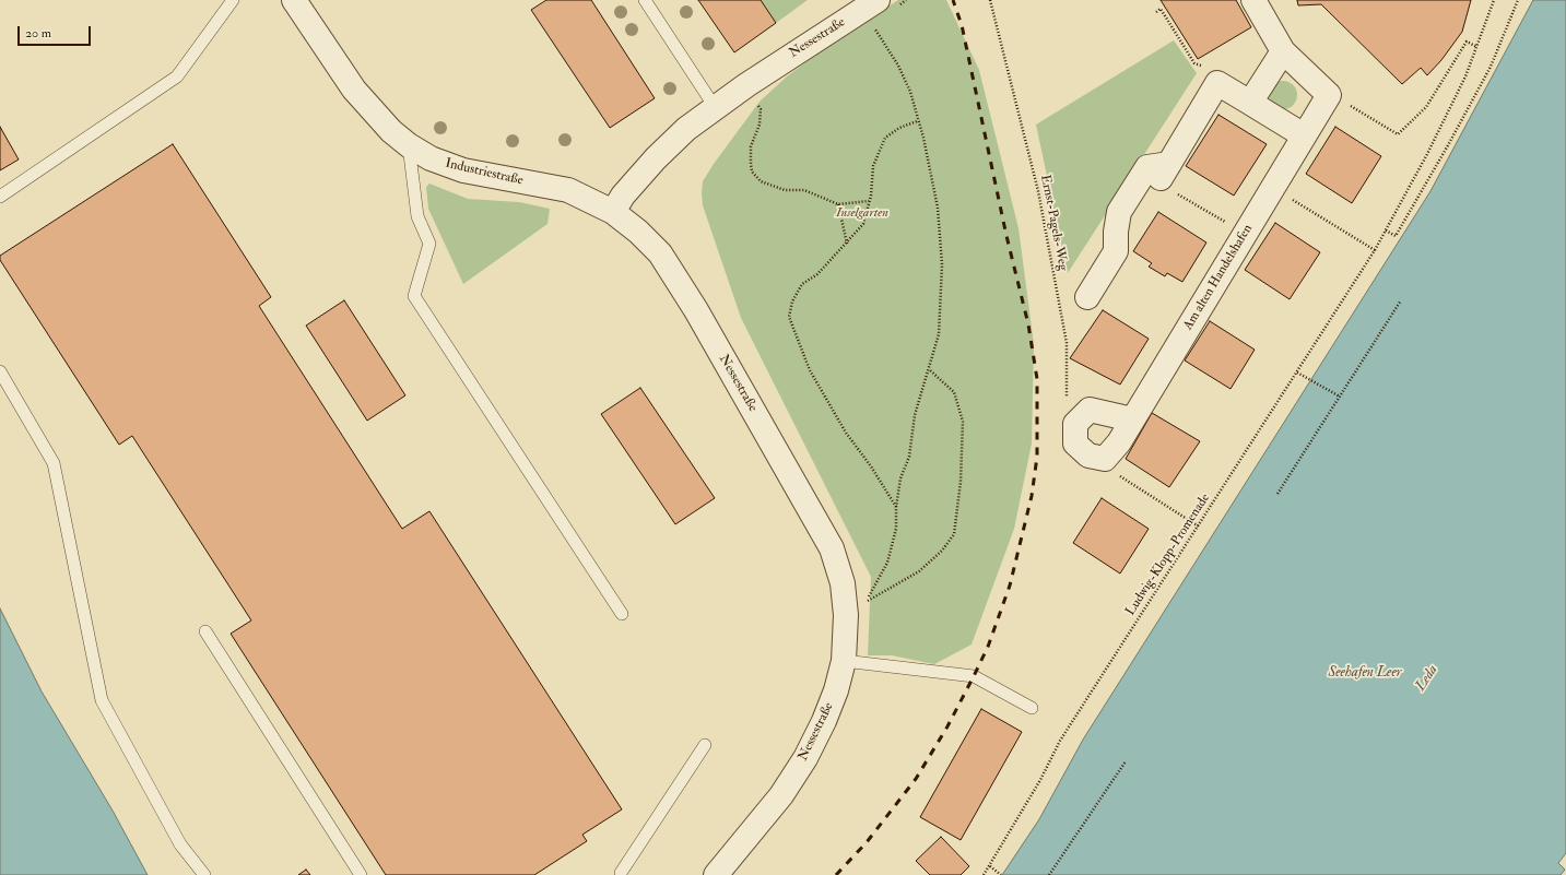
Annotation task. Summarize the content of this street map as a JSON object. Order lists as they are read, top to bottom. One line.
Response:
{"streets":{"street":["Nessestraße","Industriestraße","Am alten Handelshafen"],"path":["Ernst-Pagels-Weg","Ludwig-Klopp-Promenade"]},"crossings":[["Nessestraße","Industriestraße"]],"water":["Seehafen Leer","Leda"],"parks":["Inselgarten"],"scale_bar":"20 m"}
